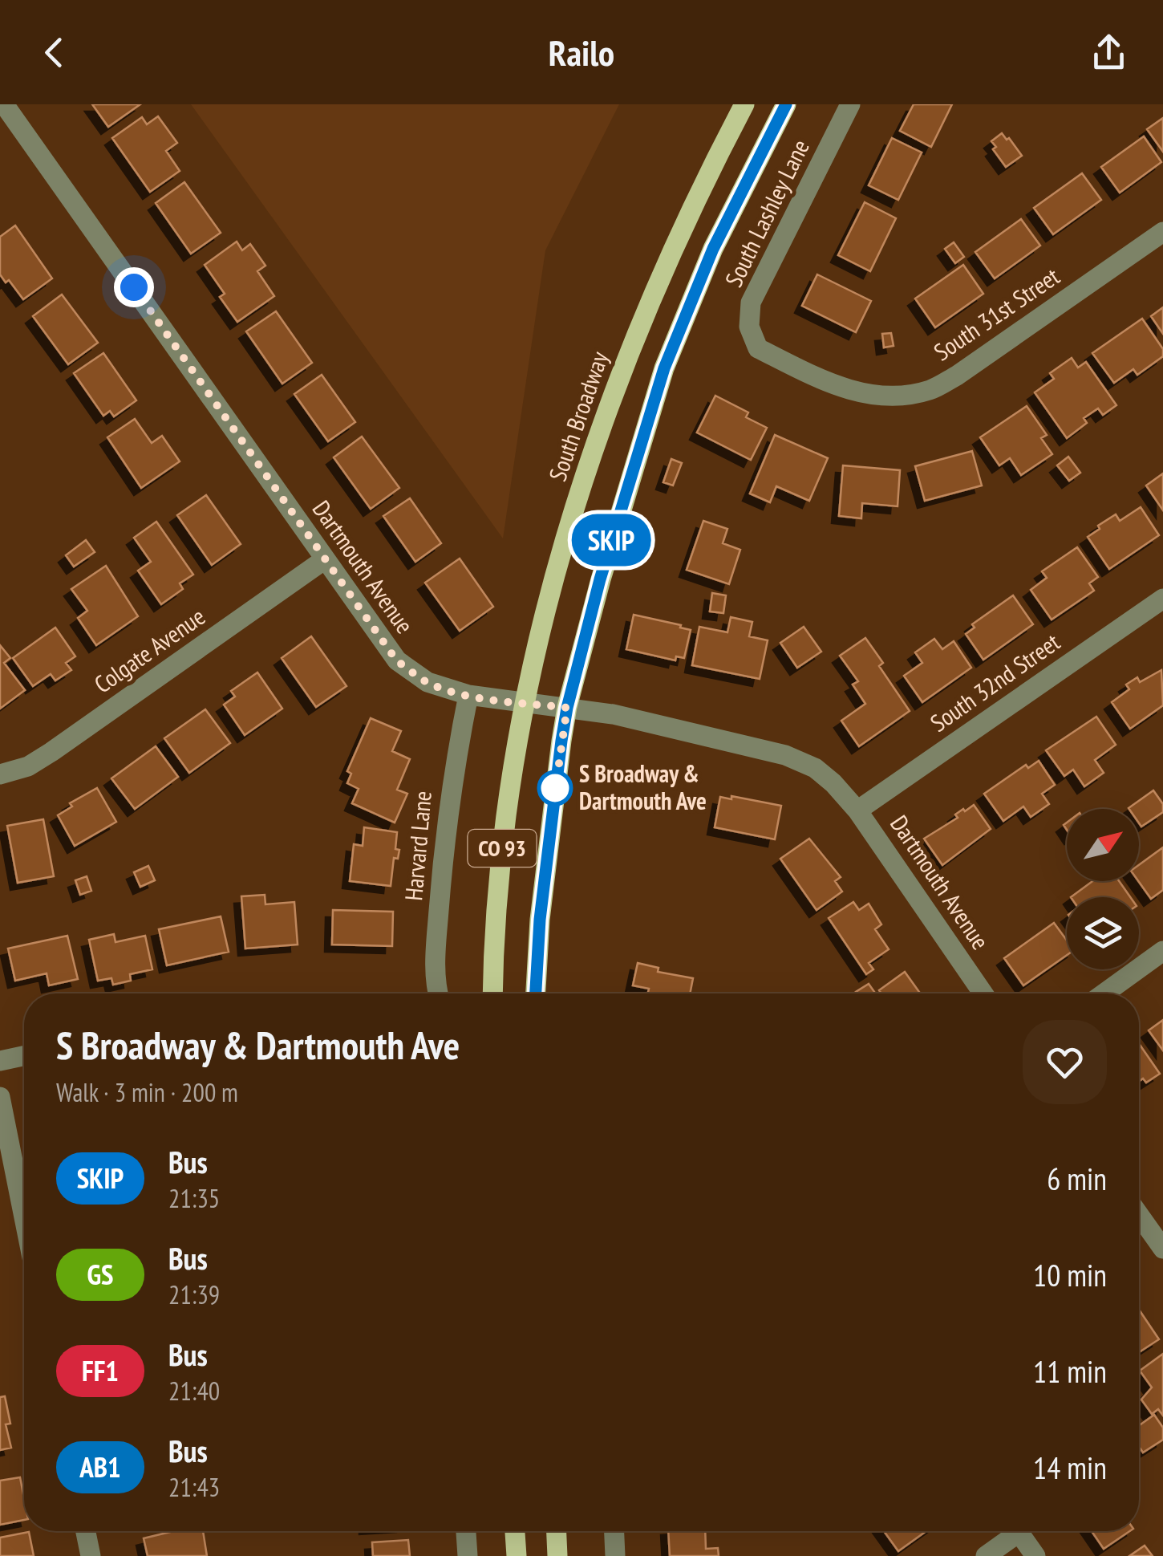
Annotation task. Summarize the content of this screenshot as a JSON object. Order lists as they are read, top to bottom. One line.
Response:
{"streets":{"main road":["South Broadway","CO 93"],"street":["South Lashley Lane","South 31st Street","Dartmouth Avenue","Colgate Avenue","South 32nd Street","Harvard Lane"]},"crossings":[["South Lashley Lane","South 31st Street"],["South Broadway","Dartmouth Avenue"],["Dartmouth Avenue","Colgate Avenue"],["Dartmouth Avenue","South 32nd Street"],["Dartmouth Avenue","Harvard Lane"],["Dartmouth Avenue","CO 93"]],"places":["S Broadway & Dartmouth Ave"],"lines":["bus line SKIP"],"north":"top right","page":{"header":"Railo","on_map":"SKIP","heading":["S Broadway & Dartmouth Ave","Walk · 3 min · 200 m"],"list":[{"mark":"SKIP","name":"Bus","note":"21:35","value":"6 min"},{"mark":"GS","name":"Bus","note":"21:39","value":"10 min"},{"mark":"FF1","name":"Bus","note":"21:40","value":"11 min"},{"mark":"AB1","name":"Bus","note":"21:43","value":"14 min"}]}}
